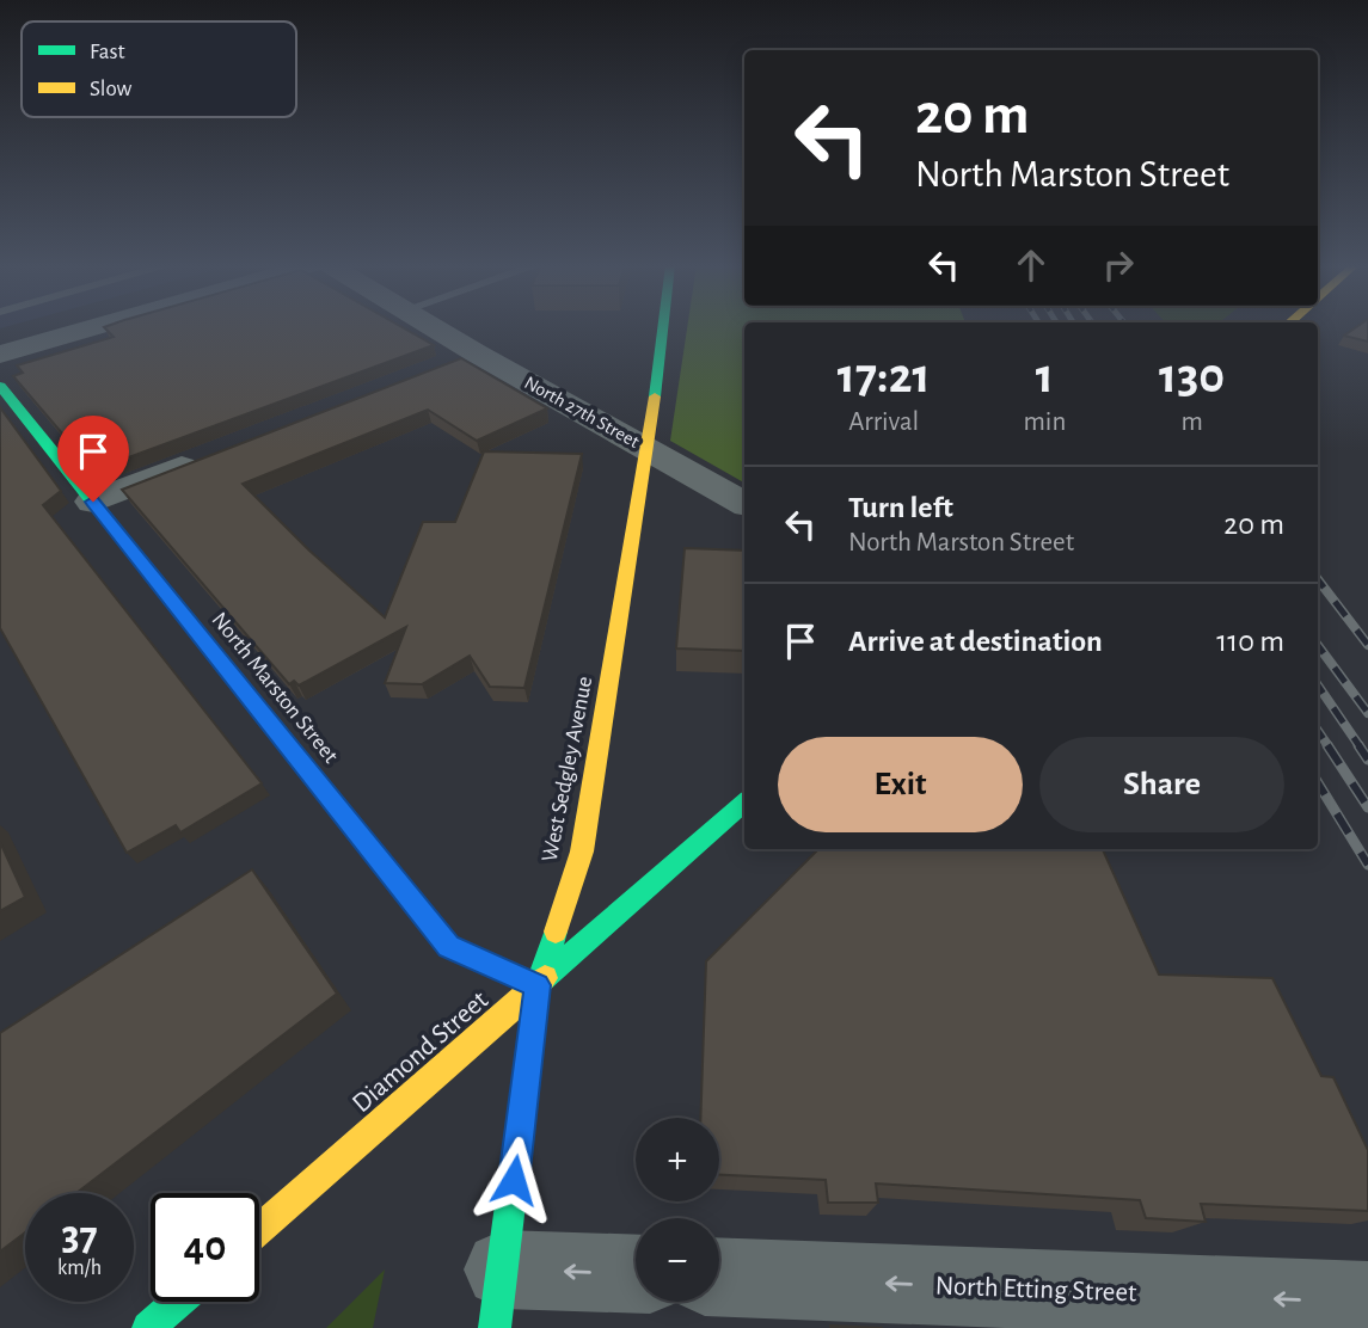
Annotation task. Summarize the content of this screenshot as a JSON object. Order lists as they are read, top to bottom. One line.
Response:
{"streets":{"street":["North 27th Street","North Marston Street","West Sedgley Avenue","Diamond Street","North Etting Street"]},"crossings":[["North 27th Street","West Sedgley Avenue"],["North Marston Street","West Sedgley Avenue"],["North Marston Street","Diamond Street"],["West Sedgley Avenue","Diamond Street"]],"one_way":["North Etting Street"],"legend":["Fast","Slow"],"page":{"turn":["20 m","North Marston Street"],"eta":["17:21","Arrival","1","min","130","m"],"list":[{"name":"Turn left","note":"North Marston Street","value":"20 m"},{"name":"Arrive at destination","value":"110 m"}],"buttons":["Exit","Share"],"map_buttons":["+","−"],"speed":"37 km/h","limit":"40"}}
